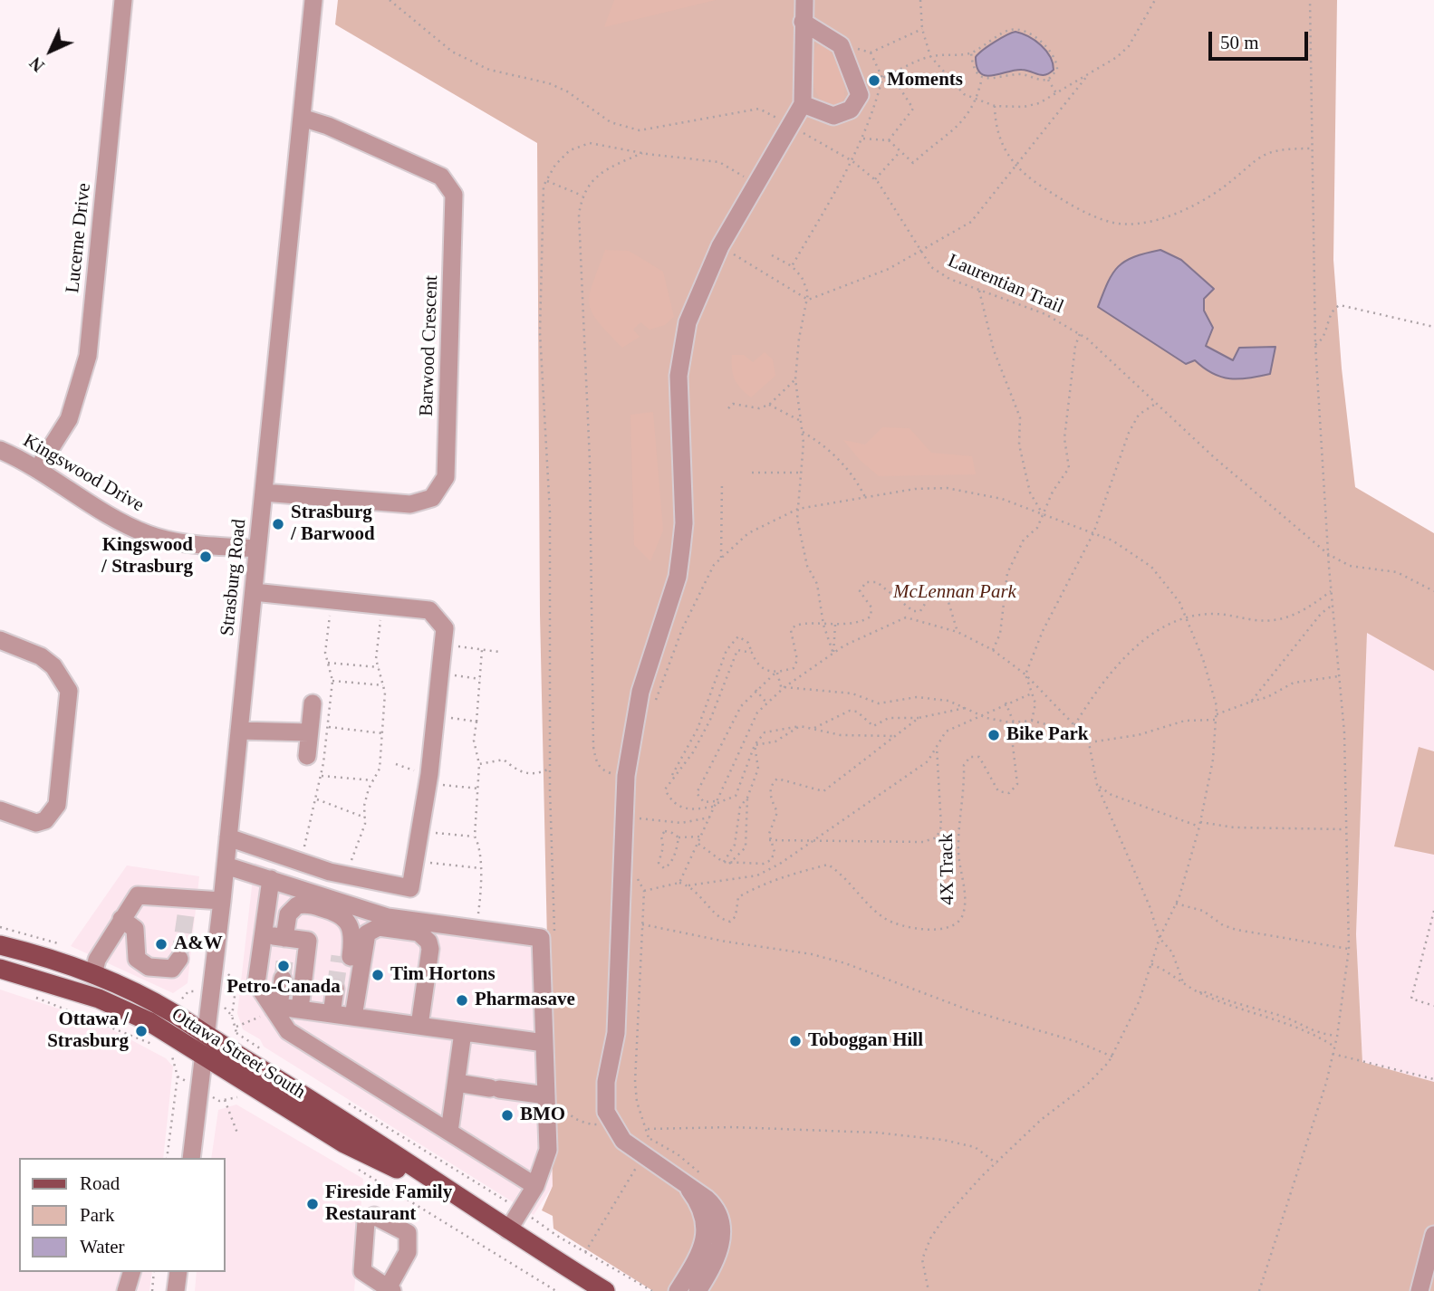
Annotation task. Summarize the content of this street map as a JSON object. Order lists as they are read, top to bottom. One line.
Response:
{"streets":{"main road":["Ottawa Street South"],"street":["Lucerne Drive","Barwood Crescent","Kingswood Drive","Strasburg Road"],"path":["Laurentian Trail","4X Track"]},"crossings":[["Lucerne Drive","Kingswood Drive"],["Barwood Crescent","Strasburg Road"],["Kingswood Drive","Strasburg Road"],["Strasburg Road","Ottawa Street South"]],"parks":["McLennan Park"],"places":["Moments","Strasburg / Barwood","Kingswood / Strasburg","Bike Park","A&W","Petro-Canada","Tim Hortons","Pharmasave","Ottawa / Strasburg","Toboggan Hill","BMO","Fireside Family Restaurant"],"legend":["Road","Park","Water"],"scale_bar":"50 m","north":"bottom left"}
